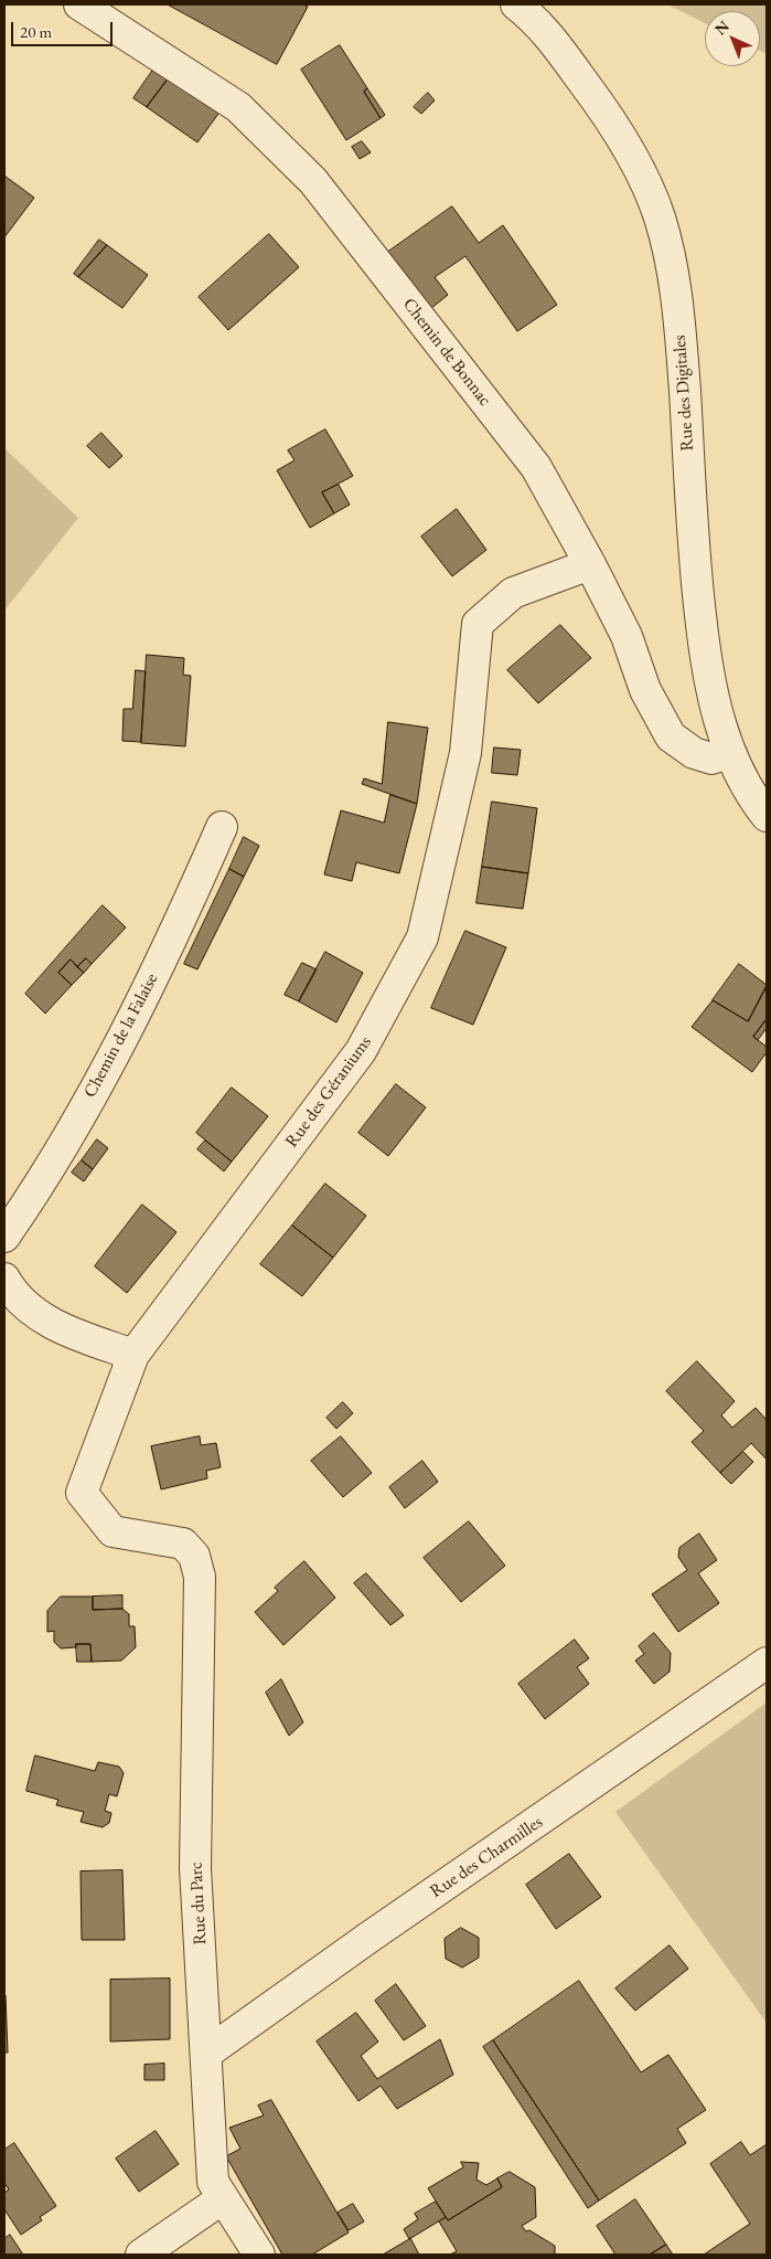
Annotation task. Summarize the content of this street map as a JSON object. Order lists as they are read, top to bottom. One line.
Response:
{"streets":{"street":["Chemin de Bonnac","Rue des Digitales","Chemin de la Falaise","Rue des Géraniums","Rue des Charmilles","Rue du Parc"]},"crossings":[["Chemin de Bonnac","Rue des Digitales"],["Chemin de Bonnac","Rue des Géraniums"],["Rue des Géraniums","Rue du Parc"],["Rue des Charmilles","Rue du Parc"]],"scale_bar":"20 m","north":"top left"}
